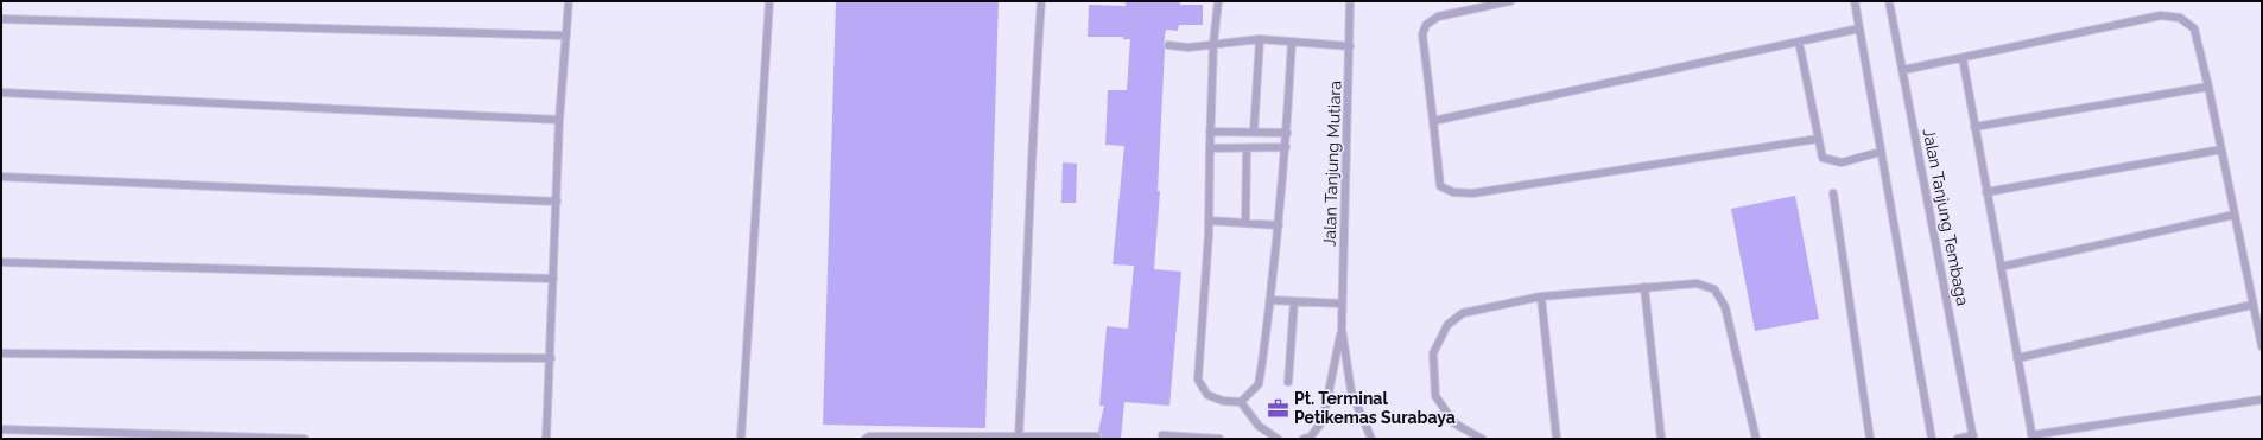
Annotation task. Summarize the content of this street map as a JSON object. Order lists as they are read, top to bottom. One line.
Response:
{"streets":{"lane":["Jalan Tanjung Mutiara","Jalan Tanjung Tembaga"]},"places":{"office":["Pt. Terminal Petikemas Surabaya"]}}
